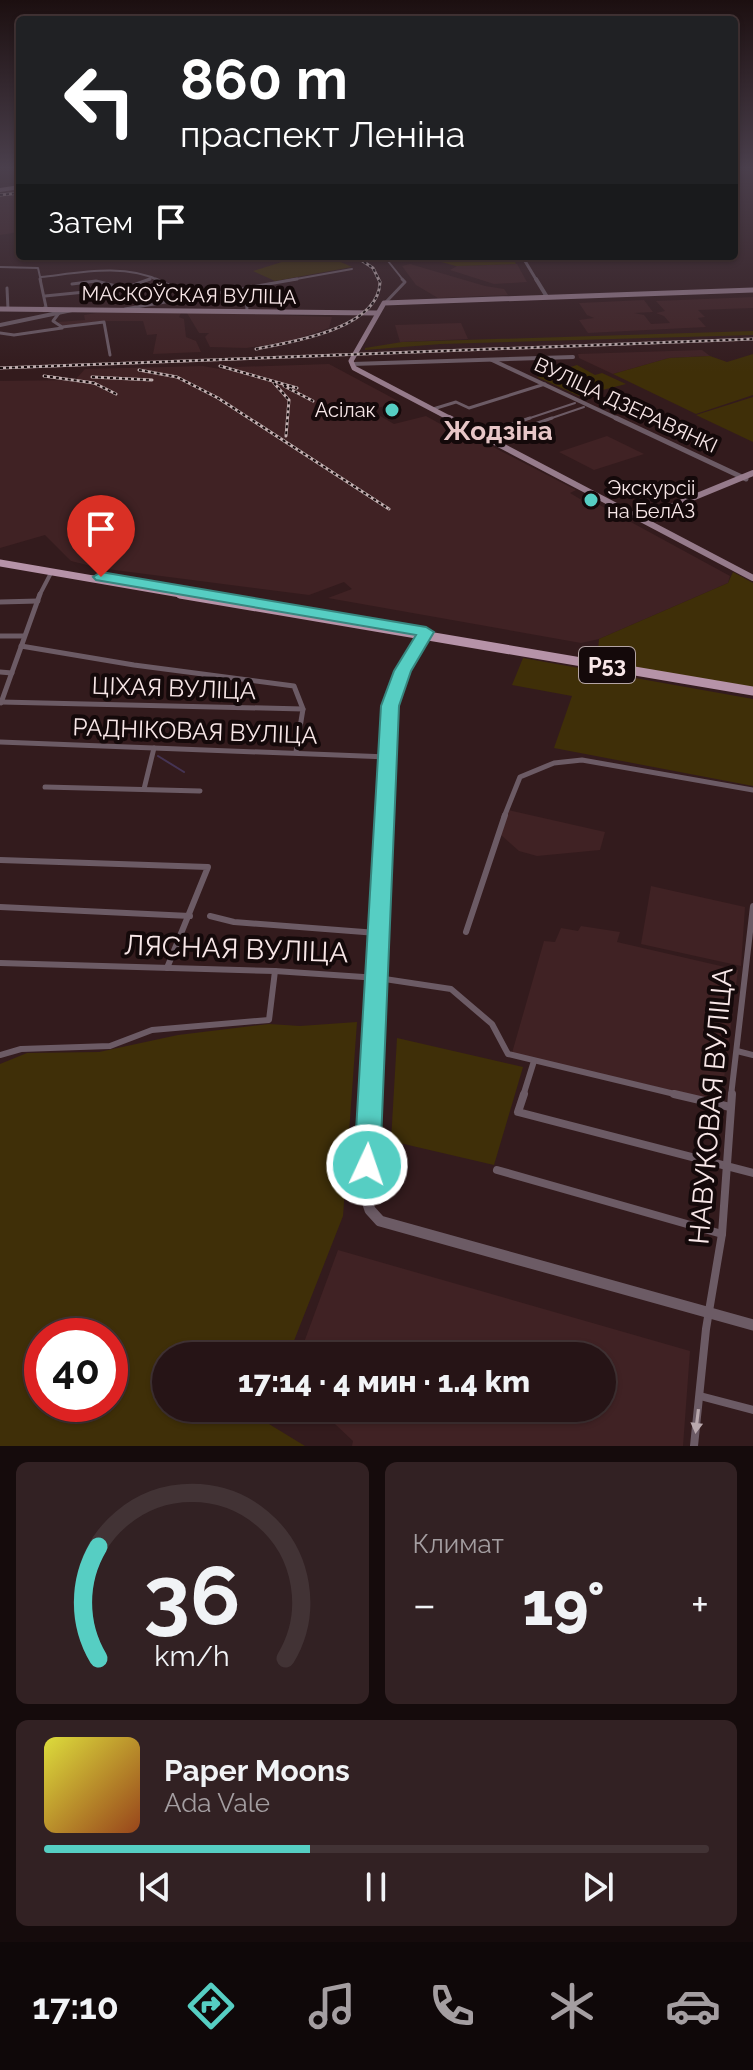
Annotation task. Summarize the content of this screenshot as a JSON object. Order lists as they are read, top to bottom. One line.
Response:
{"streets":{"main road":["МАСКОЎСКАЯ ВУЛІЦА","Р53"],"street":["ВУЛІЦА ДЗЕРАВЯНКІ","ЦІХАЯ ВУЛІЦА","РАДНІКОВАЯ ВУЛІЦА","ЛЯСНАЯ ВУЛІЦА","НАВУКОВАЯ ВУЛІЦА"]},"crossings":[["ЛЯСНАЯ ВУЛІЦА","НАВУКОВАЯ ВУЛІЦА"]],"districts":["Жодзіна"],"places":["Асілак","Экскурсіі на БелАЗ"],"page":{"turn":["860 m","праспект Леніна"],"then":"Затем","limit":"40","trip":"17:14 · 4 мин · 1.4 km","tile":"Климат","heat":["−","19°","+"],"song":["Paper Moons","Ada Vale"],"tabs":"17:10","gauge":["36","km/h"]}}
